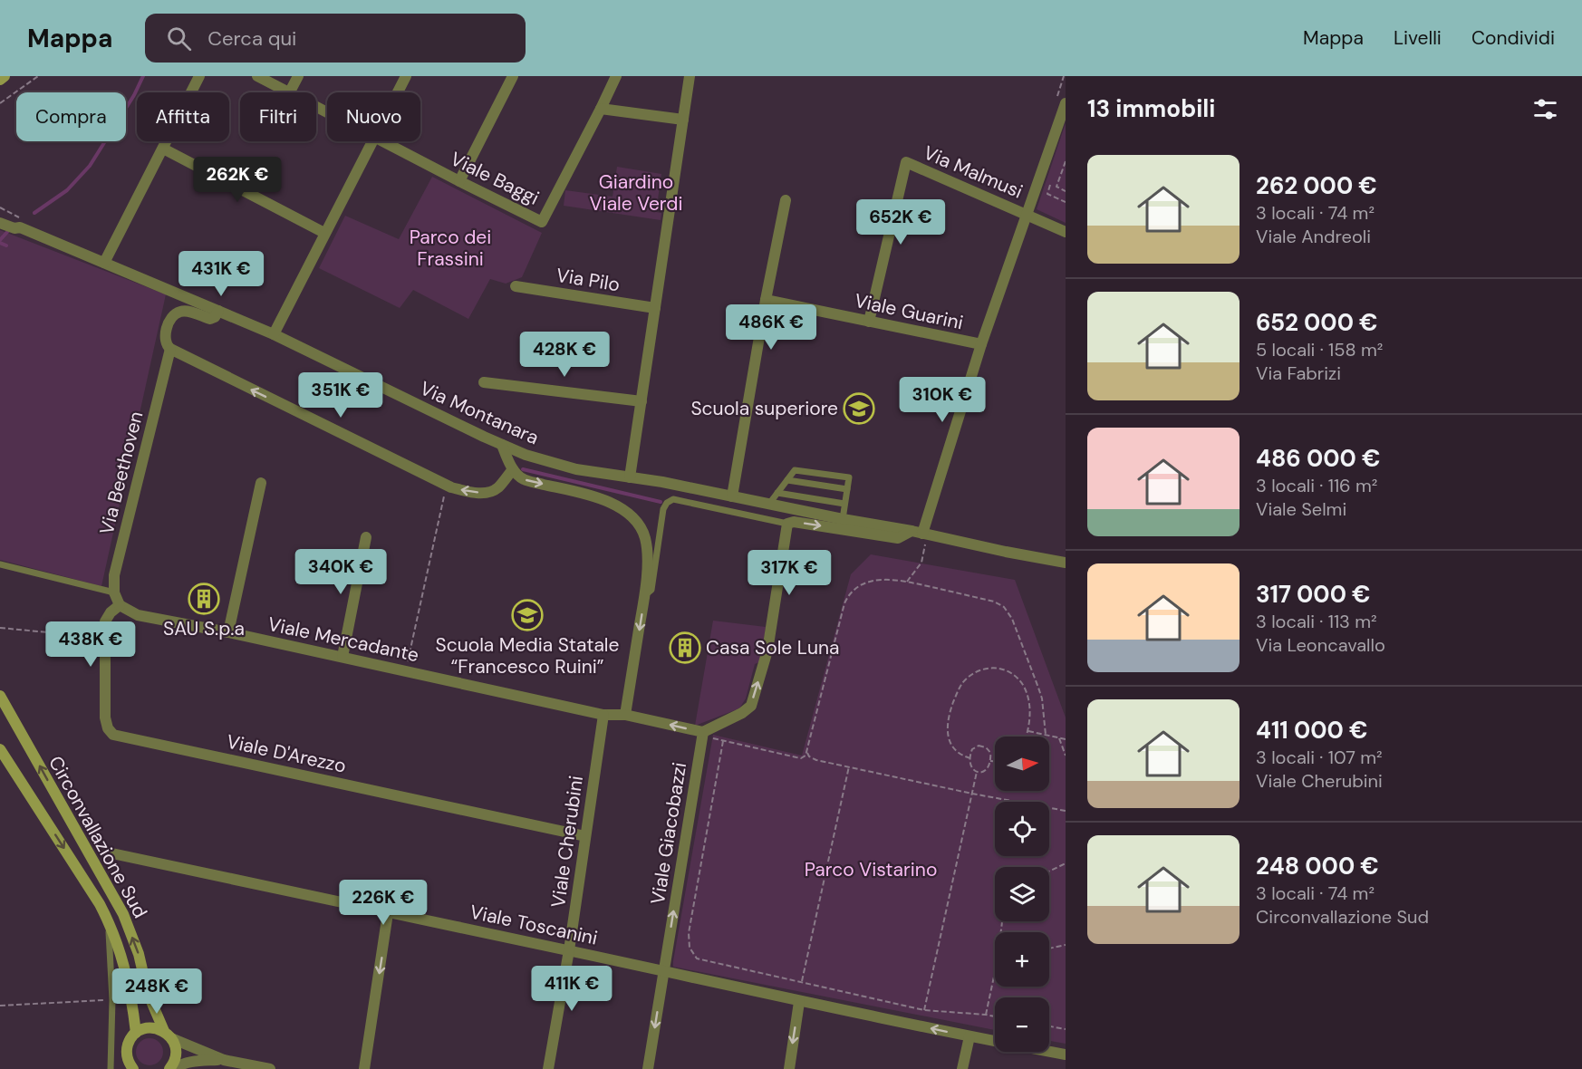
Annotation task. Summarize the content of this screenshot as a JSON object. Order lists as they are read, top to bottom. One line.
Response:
{"streets":{"main road":["Circonvallazione Sud"],"street":["Via Malmusi","Viale Baggi","Via Pilo","Viale Guarini","Via Montanara","Via Beethoven","Viale Mercadante","Viale D'Arezzo","Viale Giacobazzi","Viale Cherubini","Viale Toscanini"]},"crossings":[["Via Malmusi","Viale Guarini"],["Via Montanara","Via Beethoven"],["Via Beethoven","Viale Mercadante"],["Via Beethoven","Viale D'Arezzo"],["Viale Mercadante","Viale D'Arezzo"],["Viale Mercadante","Viale Cherubini"],["Viale D'Arezzo","Viale Cherubini"],["Viale Giacobazzi","Viale Toscanini"],["Viale Cherubini","Viale Toscanini"]],"parks":["Giardino Viale Verdi","Parco dei Frassini","Parco Vistarino"],"places":{"school or university":["Scuola superiore","Scuola Media Statale “Francesco Ruini”"],"building":["SAU S.p.a","Casa Sole Luna"]},"north":"right","page":{"header":"Mappa","search":"Cerca qui","nav":["Mappa","Livelli","Condividi"],"heading":"13 immobili","chip":["Compra","Affitta","Filtri","Nuovo"],"list":[{"name":"262 000 €","note":"3 locali · 74 m² · Viale Andreoli"},{"name":"652 000 €","note":"5 locali · 158 m² · Via Fabrizi"},{"name":"486 000 €","note":"3 locali · 116 m² · Viale Selmi"},{"name":"317 000 €","note":"3 locali · 113 m² · Via Leoncavallo"},{"name":"411 000 €","note":"3 locali · 107 m² · Viale Cherubini"},{"name":"248 000 €","note":"3 locali · 74 m² · Circonvallazione Sud"}],"price":["262K €","652K €","431K €","486K €","428K €","351K €","310K €","340K €","317K €","438K €","226K €","411K €","248K €"],"map_buttons":["+","−"]}}
